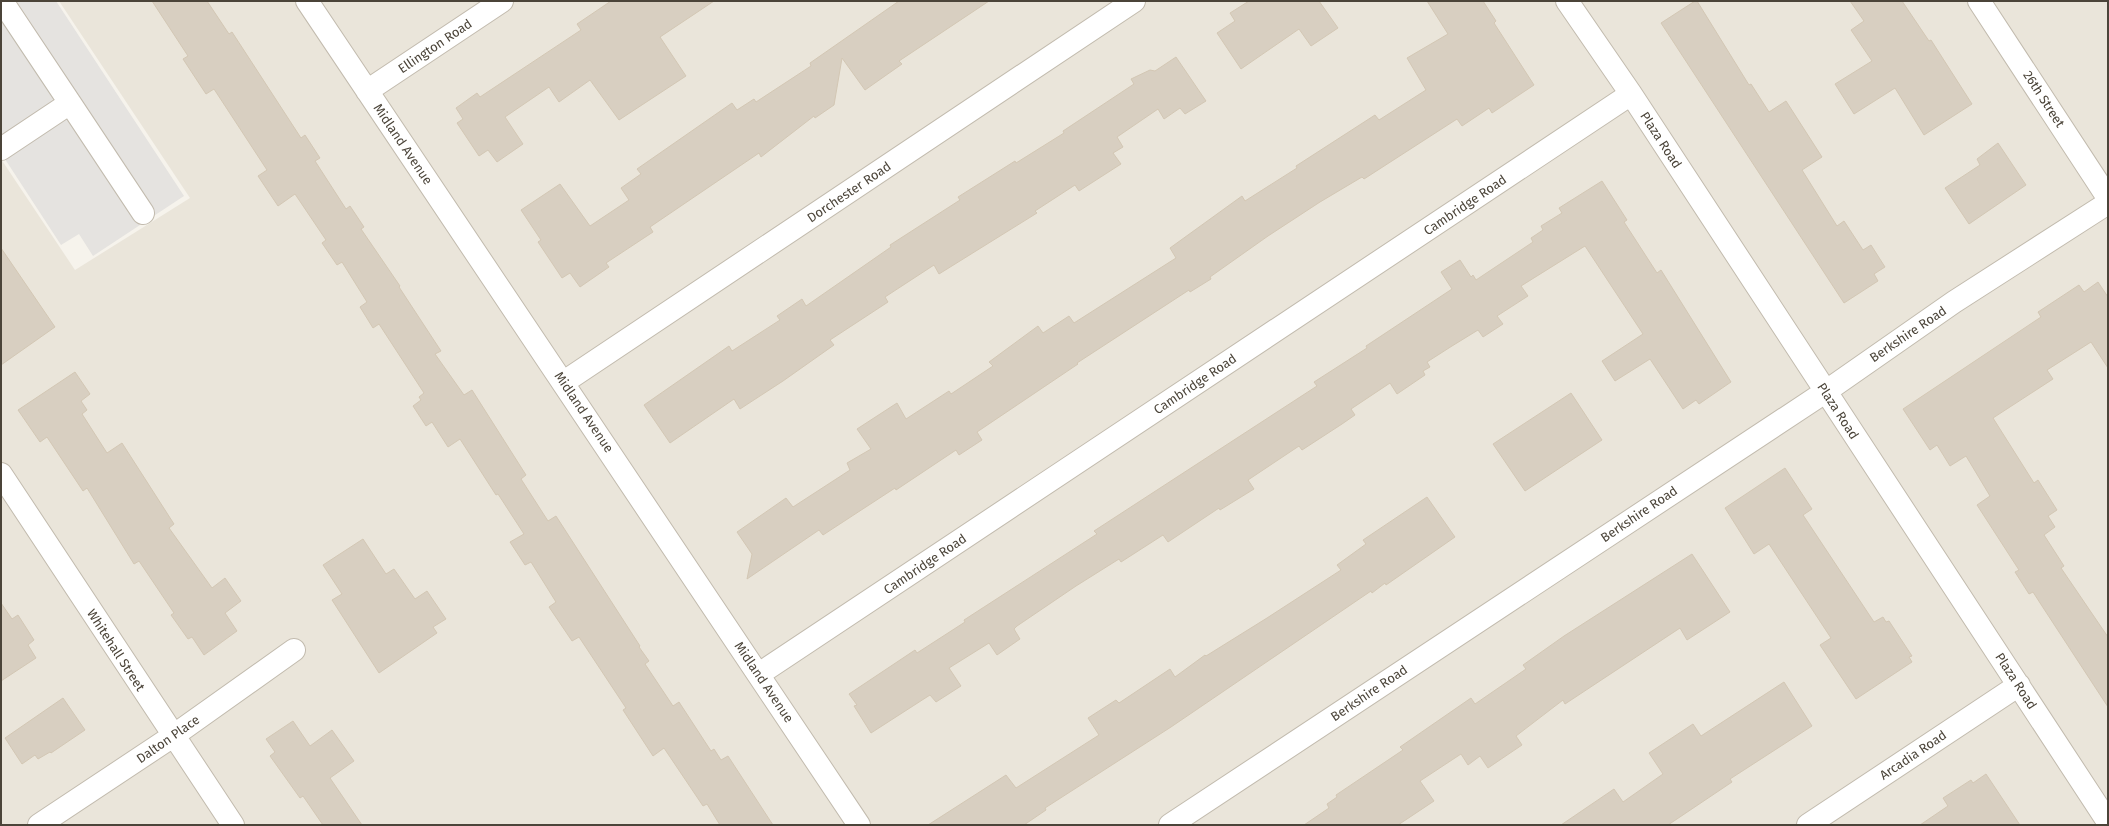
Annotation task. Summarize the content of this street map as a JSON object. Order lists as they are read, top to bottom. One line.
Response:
{"streets":{"street":["Ellington Road","26th Street","Plaza Road","Midland Avenue","Dorchester Road","Cambridge Road","Berkshire Road","Whitehall Street","Dalton Place","Arcadia Road"]},"crossings":[["Ellington Road","Midland Avenue"],["Plaza Road","Cambridge Road"],["Plaza Road","Berkshire Road"],["Plaza Road","Arcadia Road"],["Midland Avenue","Dorchester Road"],["Midland Avenue","Cambridge Road"],["Whitehall Street","Dalton Place"]]}
